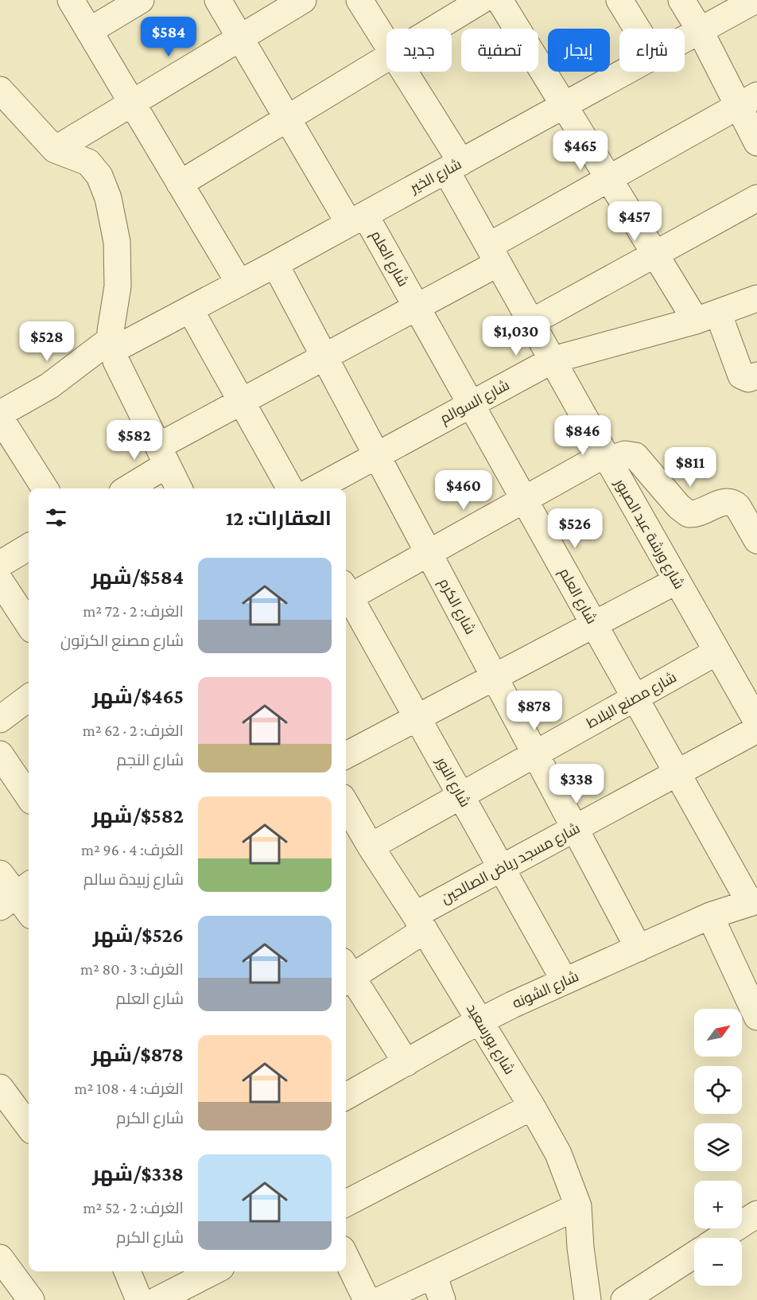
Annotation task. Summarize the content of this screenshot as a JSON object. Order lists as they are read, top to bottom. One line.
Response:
{"streets":{"street":["شارع الخير","شارع العلم","شارع السوالم","شارع ورشة عبد الصبور","شارع الكرم","شارع مصنع البلاط","شارع النور","شارع مسجد رياض الصالحين","شارع الشونه","شارع بورسعيد"]},"crossings":[["شارع الخير","شارع العلم"],["شارع الخير","شارع ورشة عبد الصبور"],["شارع الخير","شارع الكرم"],["شارع العلم","شارع السوالم"],["شارع العلم","شارع مصنع البلاط"],["شارع العلم","شارع مسجد رياض الصالحين"],["شارع العلم","شارع الشونه"],["شارع السوالم","شارع ورشة عبد الصبور"],["شارع السوالم","شارع الكرم"],["شارع ورشة عبد الصبور","شارع مصنع البلاط"],["شارع الكرم","شارع مصنع البلاط"],["شارع الكرم","شارع مسجد رياض الصالحين"],["شارع الكرم","شارع الشونه"],["شارع مصنع البلاط","شارع النور"],["شارع مصنع البلاط","شارع بورسعيد"],["شارع النور","شارع مسجد رياض الصالحين"],["شارع النور","شارع الشونه"],["شارع مسجد رياض الصالحين","شارع بورسعيد"],["شارع الشونه","شارع بورسعيد"]],"north":"top right","page":{"price":["$584","$465","$457","$1,030","$528","$846","$582","$811","$460","$526","$878","$338"],"chip":["شراء","إيجار","تصفية","جديد"],"heading":"العقارات: 12","list":[{"name":"$584/شهر","note":"الغرف: 2 · 72 m² · شارع مصنع الكرتون"},{"name":"$465/شهر","note":"الغرف: 2 · 62 m² · شارع النجم"},{"name":"$582/شهر","note":"الغرف: 4 · 96 m² · شارع زبيدة سالم"},{"name":"$526/شهر","note":"الغرف: 3 · 80 m² · شارع العلم"},{"name":"$878/شهر","note":"الغرف: 4 · 108 m² · شارع الكرم"},{"name":"$338/شهر","note":"الغرف: 2 · 52 m² · شارع الكرم"}],"map_buttons":["+","−"]}}
